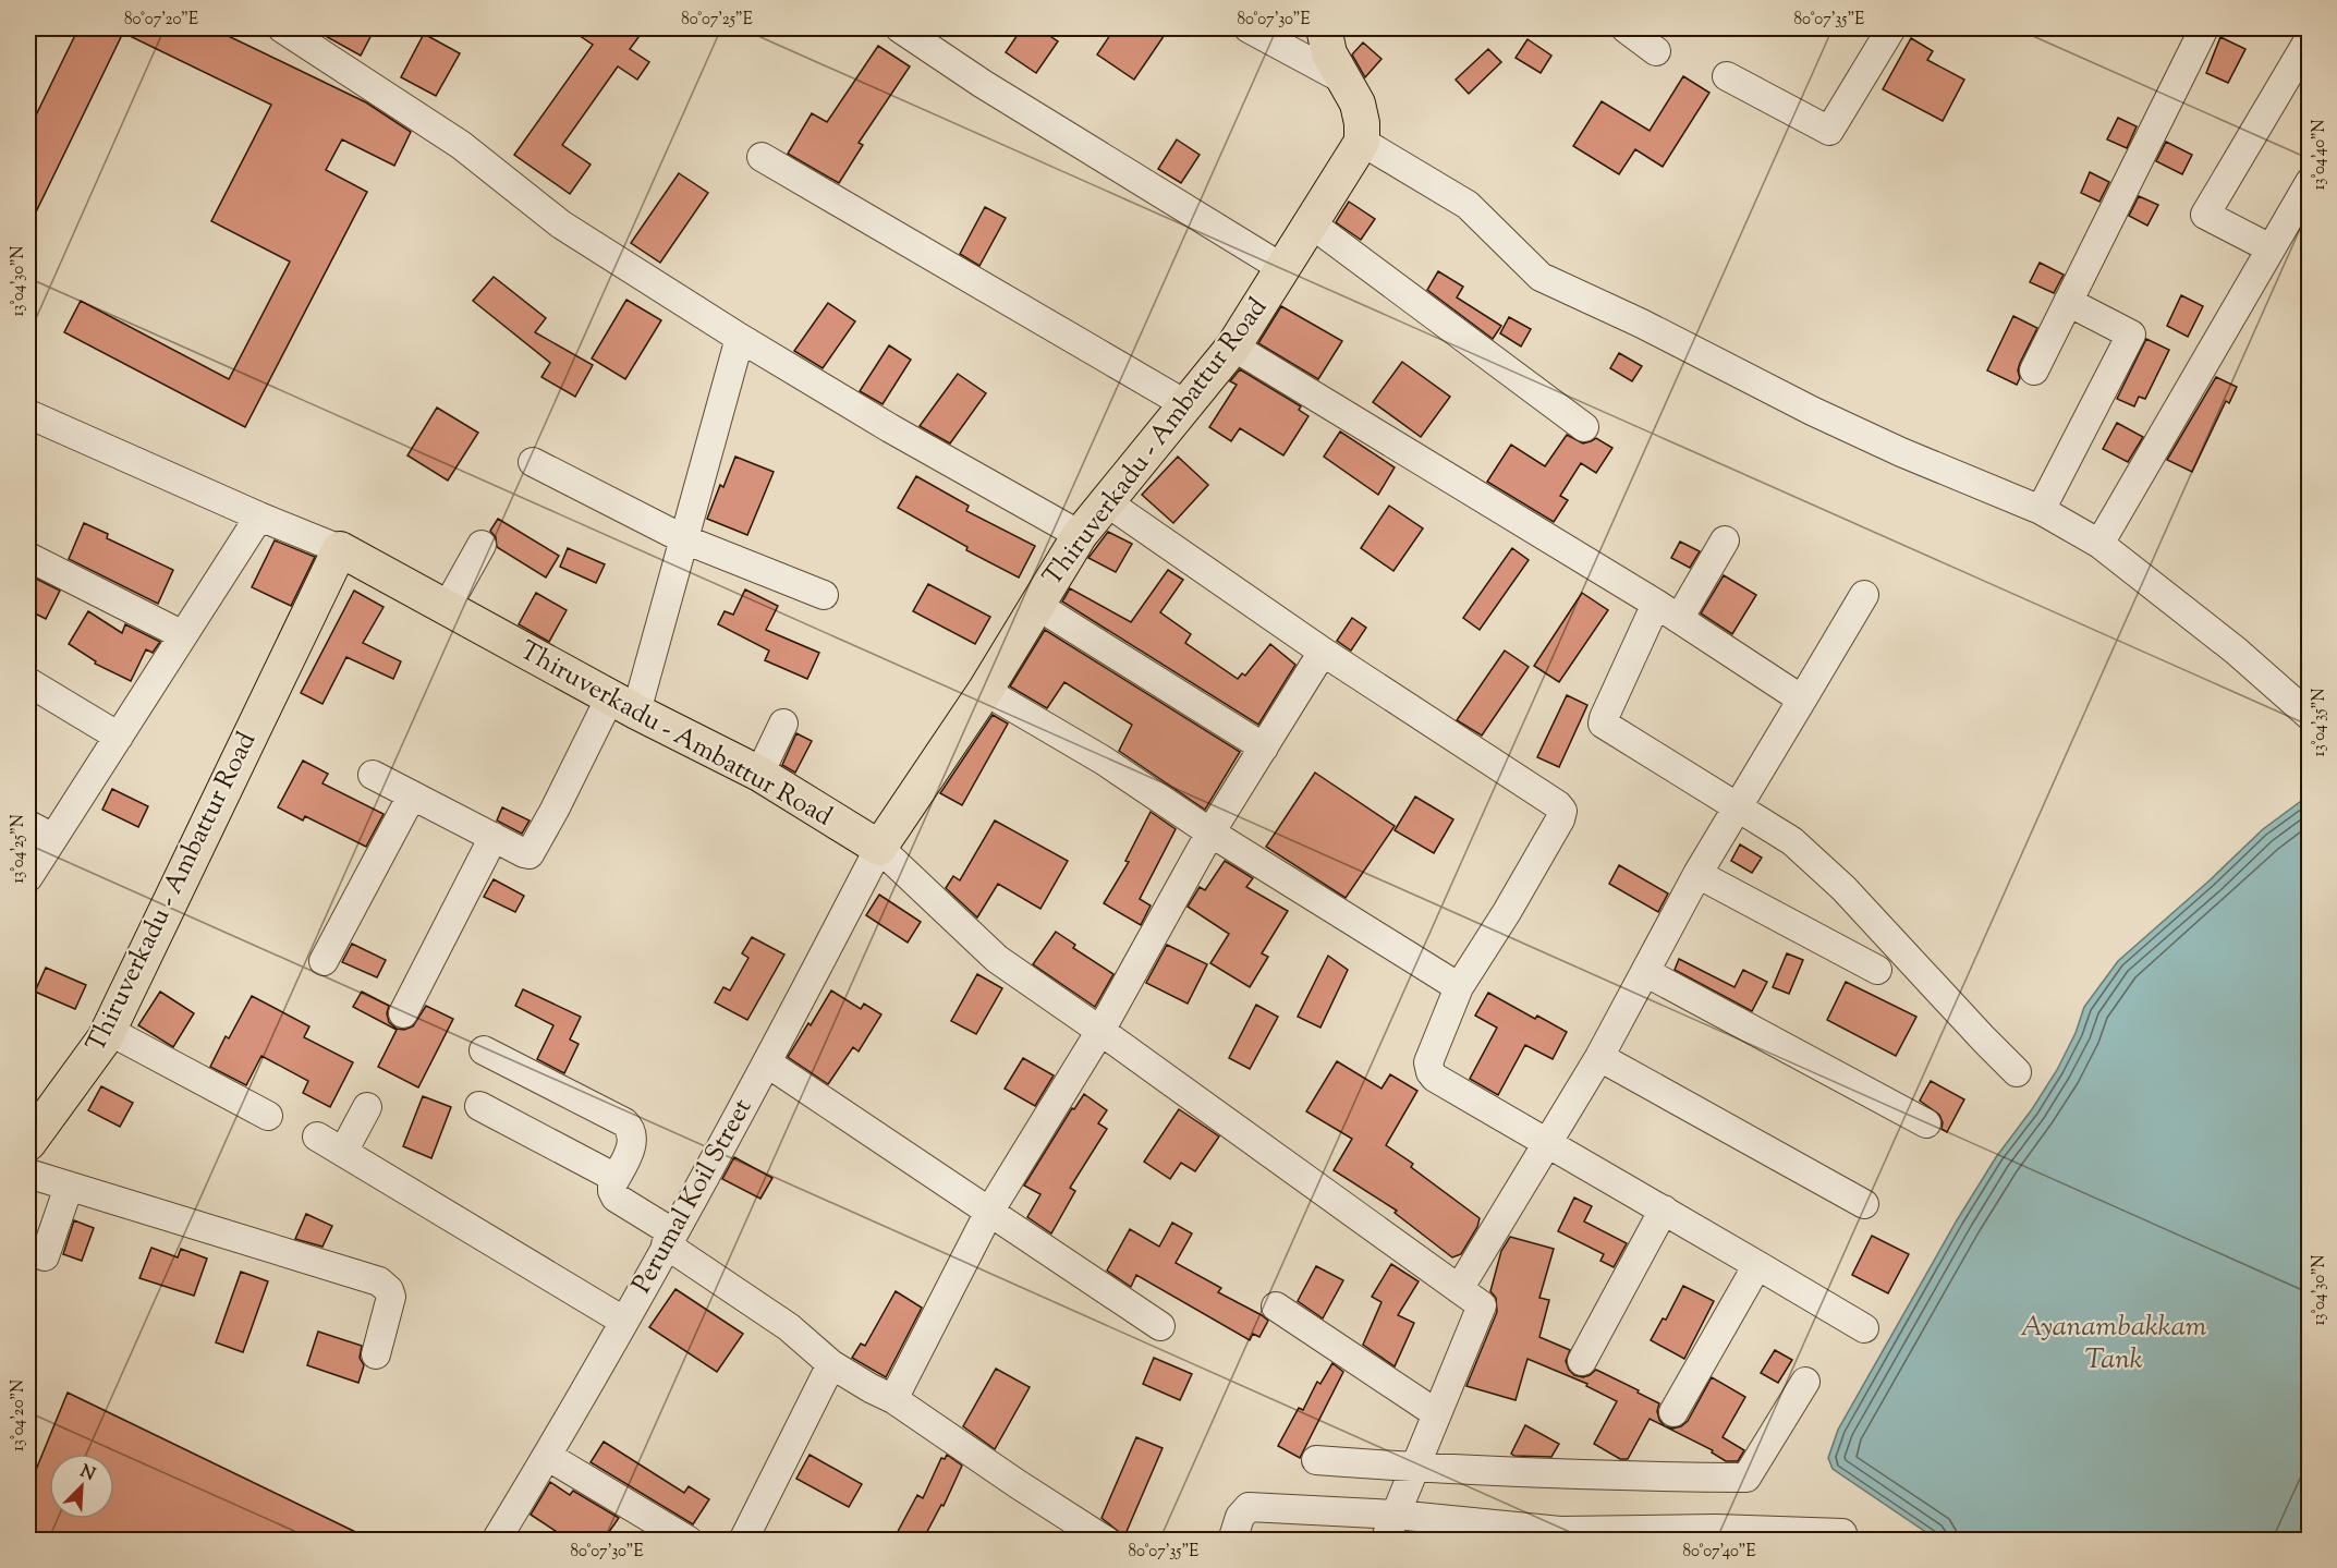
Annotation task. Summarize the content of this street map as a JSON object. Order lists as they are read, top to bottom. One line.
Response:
{"streets":{"main road":["Thiruverkadu - Ambattur Road"],"street":["Perumal Koil Street"]},"crossings":[["Thiruverkadu - Ambattur Road","Perumal Koil Street"]],"water":["Ayanambakkam Tank"],"north":"top right","coordinates":["80°07'20\"E","80°07'25\"E","80°07'30\"E","80°07'35\"E","13°04'40\"N","13°04'30\"N","13°04'35\"N","13°04'25\"N","13°04'20\"N","80°07'40\"E"]}
